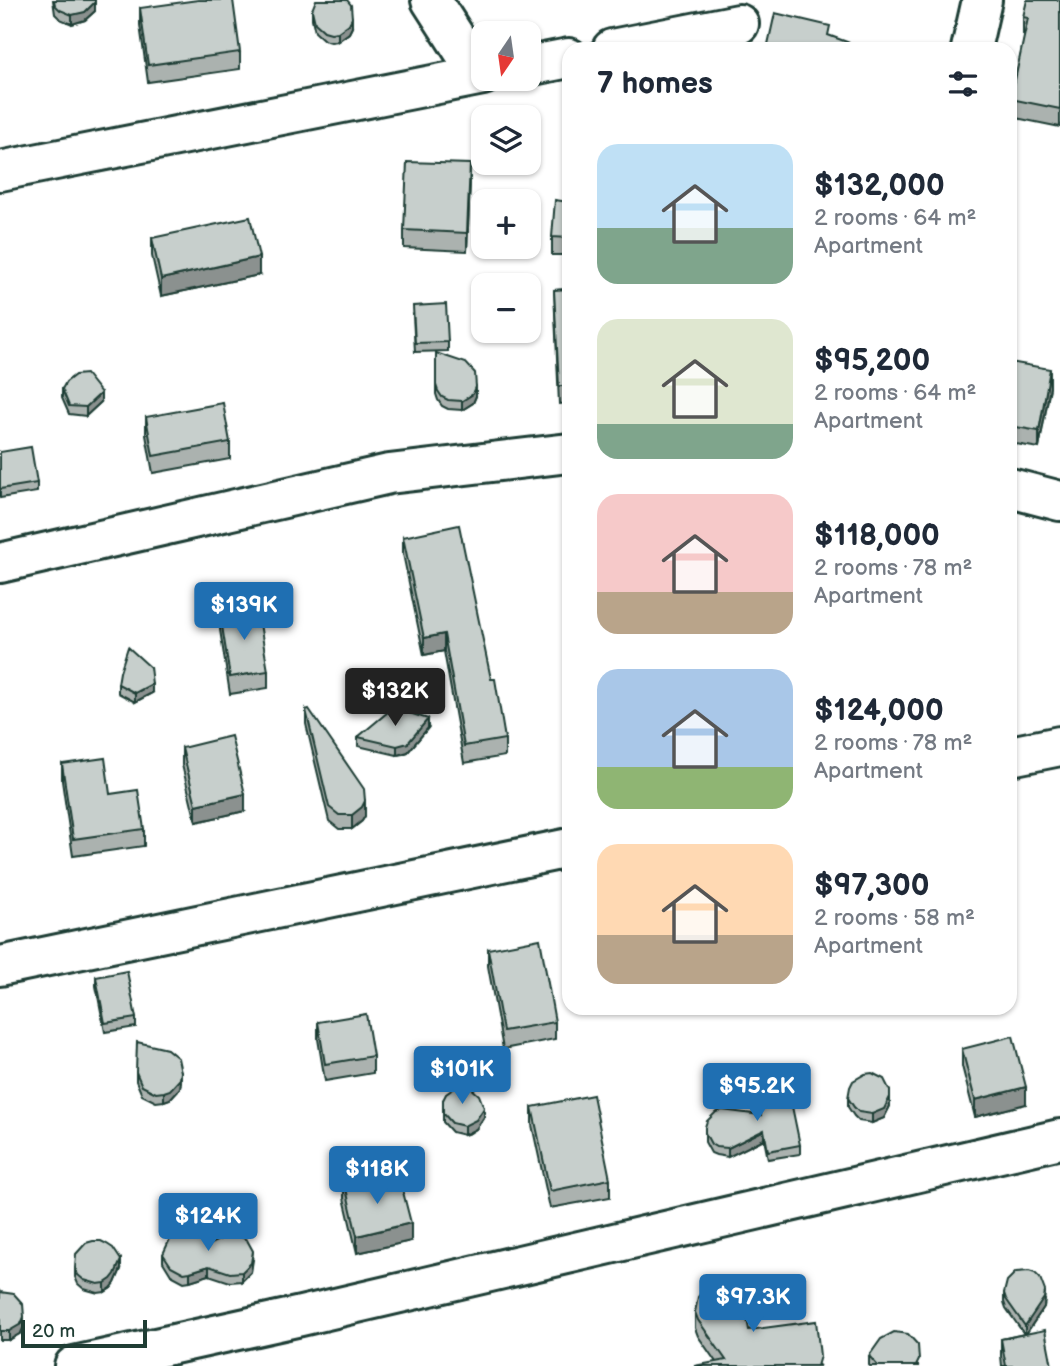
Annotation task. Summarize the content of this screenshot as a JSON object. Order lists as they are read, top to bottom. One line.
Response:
{"scale_bar":"20 m","north":"bottom","page":{"map_buttons":["+","−"],"heading":"7 homes","list":[{"name":"$132,000","note":"2 rooms · 64 m² · Apartment"},{"name":"$95,200","note":"2 rooms · 64 m² · Apartment"},{"name":"$118,000","note":"2 rooms · 78 m² · Apartment"},{"name":"$124,000","note":"2 rooms · 78 m² · Apartment"},{"name":"$97,300","note":"2 rooms · 58 m² · Apartment"}],"price":["$139K","$132K","$101K","$95.2K","$118K","$124K","$97.3K"],"scale":"20 m"}}
